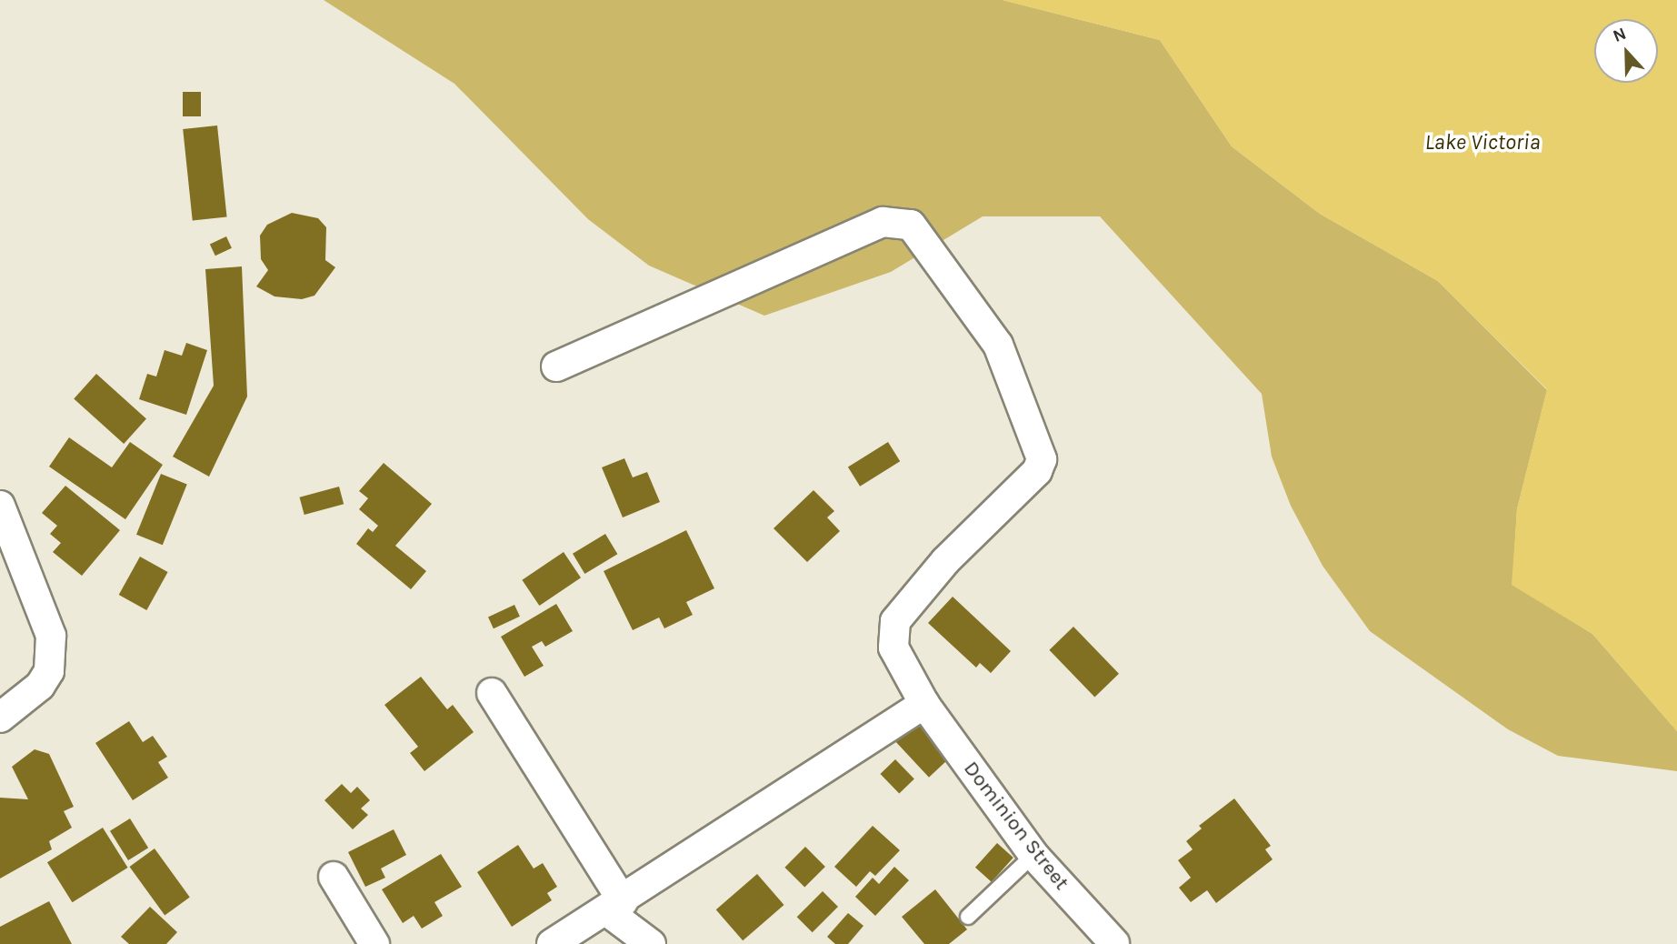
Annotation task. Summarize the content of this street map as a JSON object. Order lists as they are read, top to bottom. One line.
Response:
{"streets":{"street":["Dominion Street"]},"water":["Lake Victoria"],"north":"top"}
